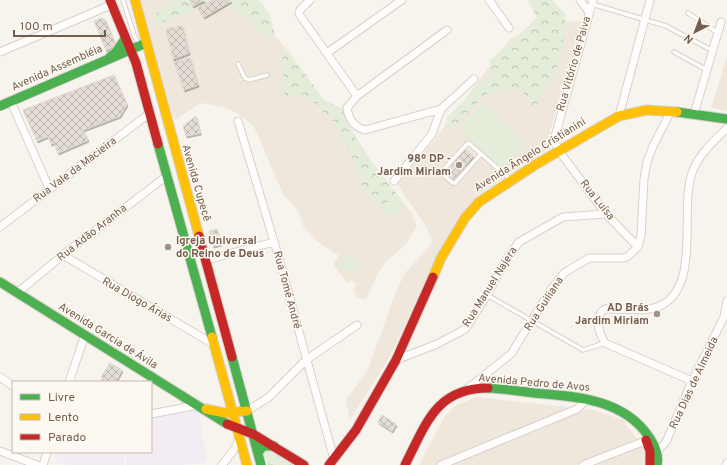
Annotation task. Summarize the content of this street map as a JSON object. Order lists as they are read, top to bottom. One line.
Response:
{"streets":{"street":["Rua Vitório de Paiva","Avenida Assembléia","Avenida Ângelo Cristianini","Rua Vale da Macieira","Avenida Cupecê","Rua Luísa","Rua Adão Aranha","Rua Manuel Najera","Rua Tomé André","Rua Diogo Árias","Rua Guiliana","Avenida Garcia de Ávila","Avenida Pedro de Avos","Rua Dias de Almeida"]},"crossings":[["Rua Vitório de Paiva","Avenida Ângelo Cristianini"],["Rua Vitório de Paiva","Rua Luísa"],["Avenida Assembléia","Avenida Cupecê"],["Avenida Ângelo Cristianini","Rua Luísa"],["Avenida Ângelo Cristianini","Rua Manuel Najera"],["Avenida Ângelo Cristianini","Rua Tomé André"],["Avenida Cupecê","Avenida Garcia de Ávila"],["Rua Luísa","Rua Manuel Najera"],["Rua Luísa","Rua Guiliana"],["Rua Adão Aranha","Rua Diogo Árias"],["Rua Adão Aranha","Avenida Garcia de Ávila"],["Rua Guiliana","Avenida Pedro de Avos"],["Avenida Pedro de Avos","Rua Dias de Almeida"]],"places":["98º DP - Jardim Miriam","Igreja Universal do Reino de Deus","AD Brás Jardim Miriam"],"legend":["Livre","Lento","Parado"],"scale_bar":"100 m","north":"bottom left"}
